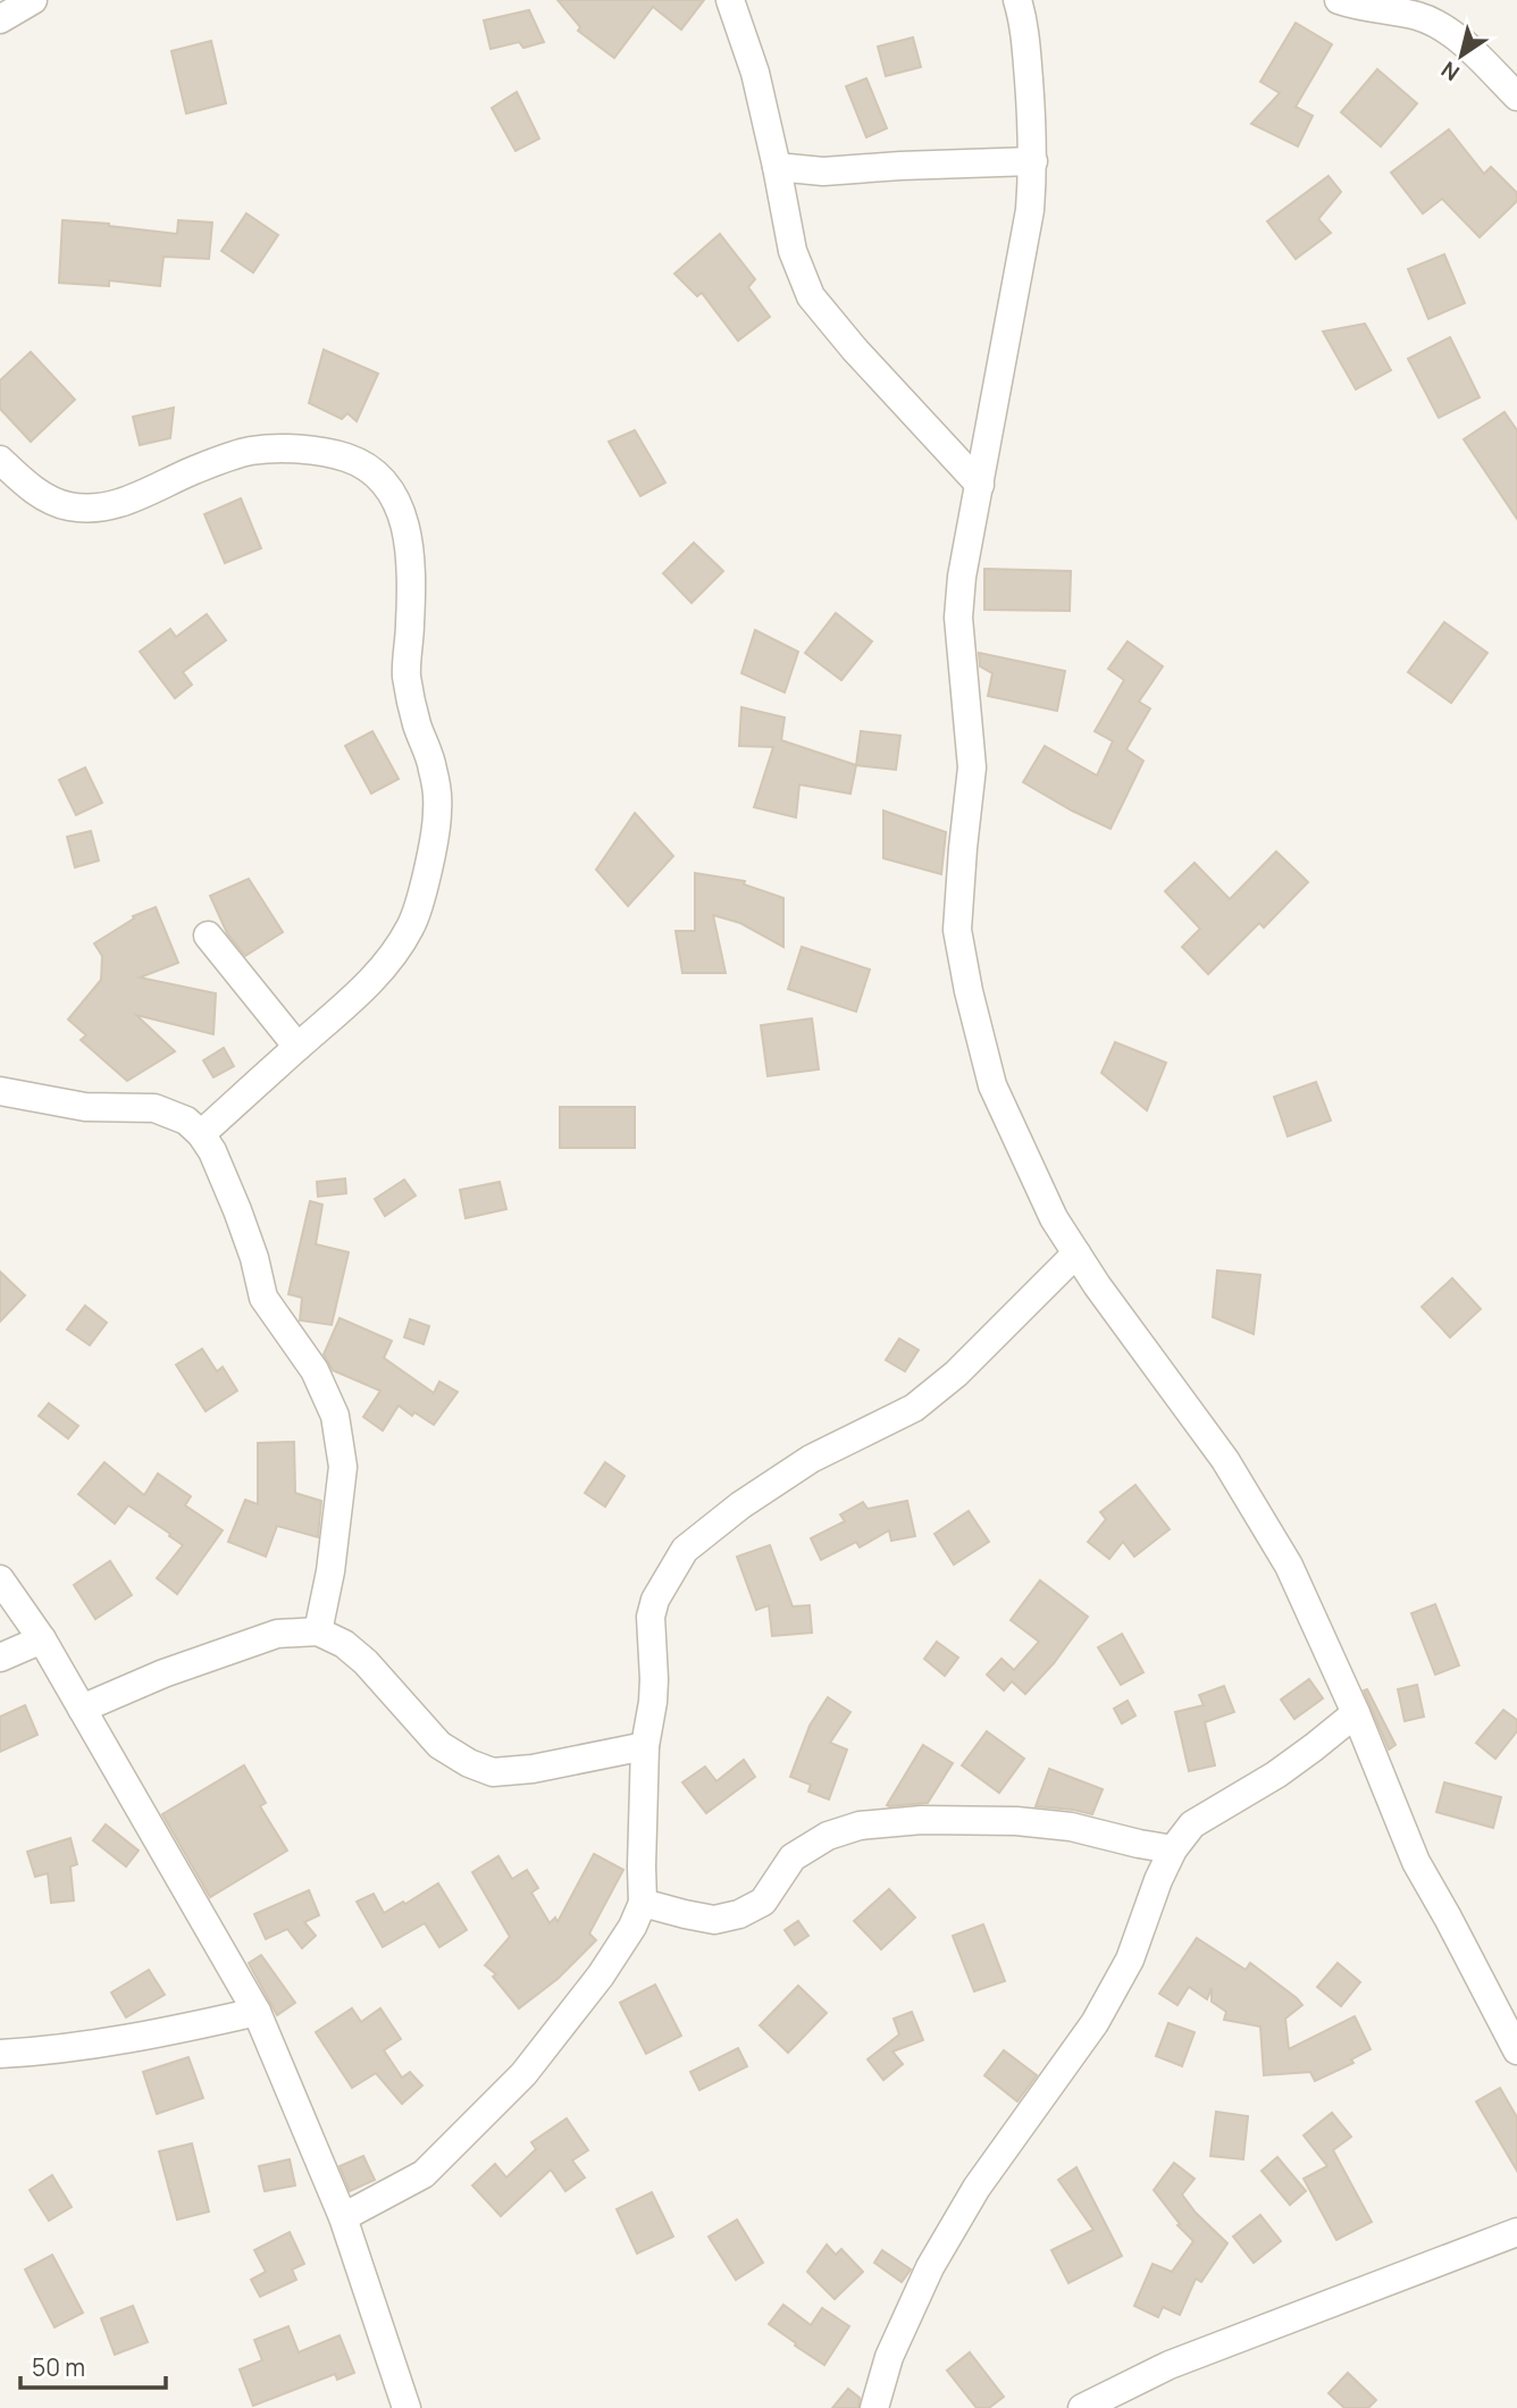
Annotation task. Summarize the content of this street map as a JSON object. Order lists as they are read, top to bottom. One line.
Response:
{"scale_bar":"50 m","north":"bottom left"}
